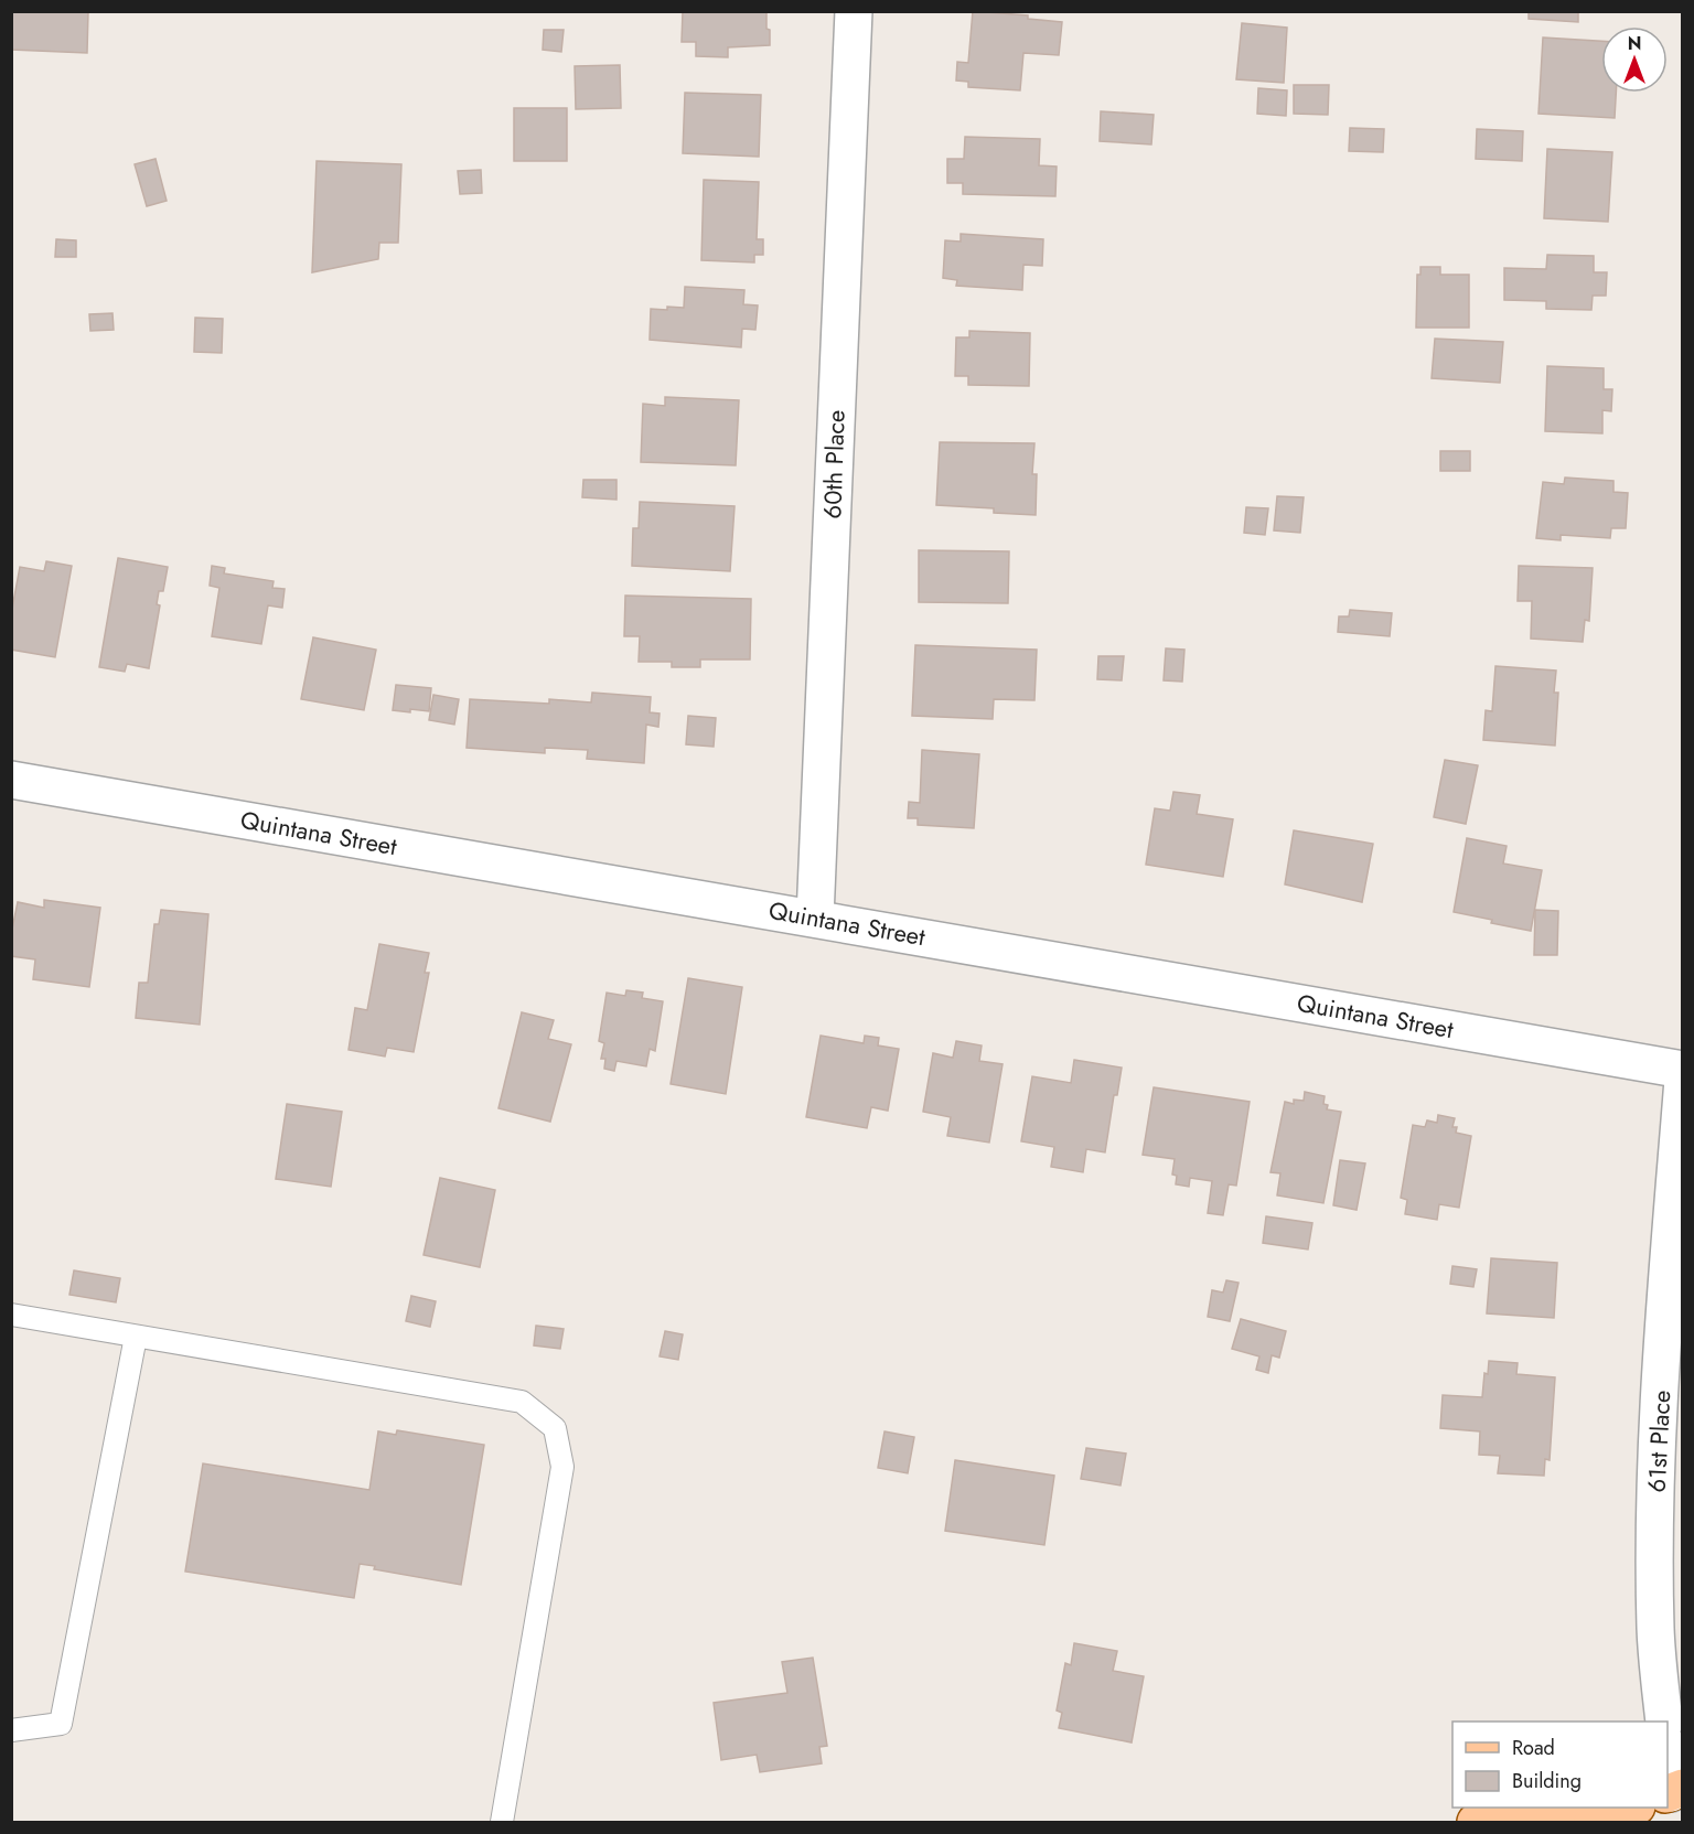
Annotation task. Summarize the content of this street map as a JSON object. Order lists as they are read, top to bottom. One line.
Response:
{"streets":{"street":["60th Place","Quintana Street","61st Place"]},"crossings":[["60th Place","Quintana Street"]],"legend":["Road","Building"],"north":"top"}
